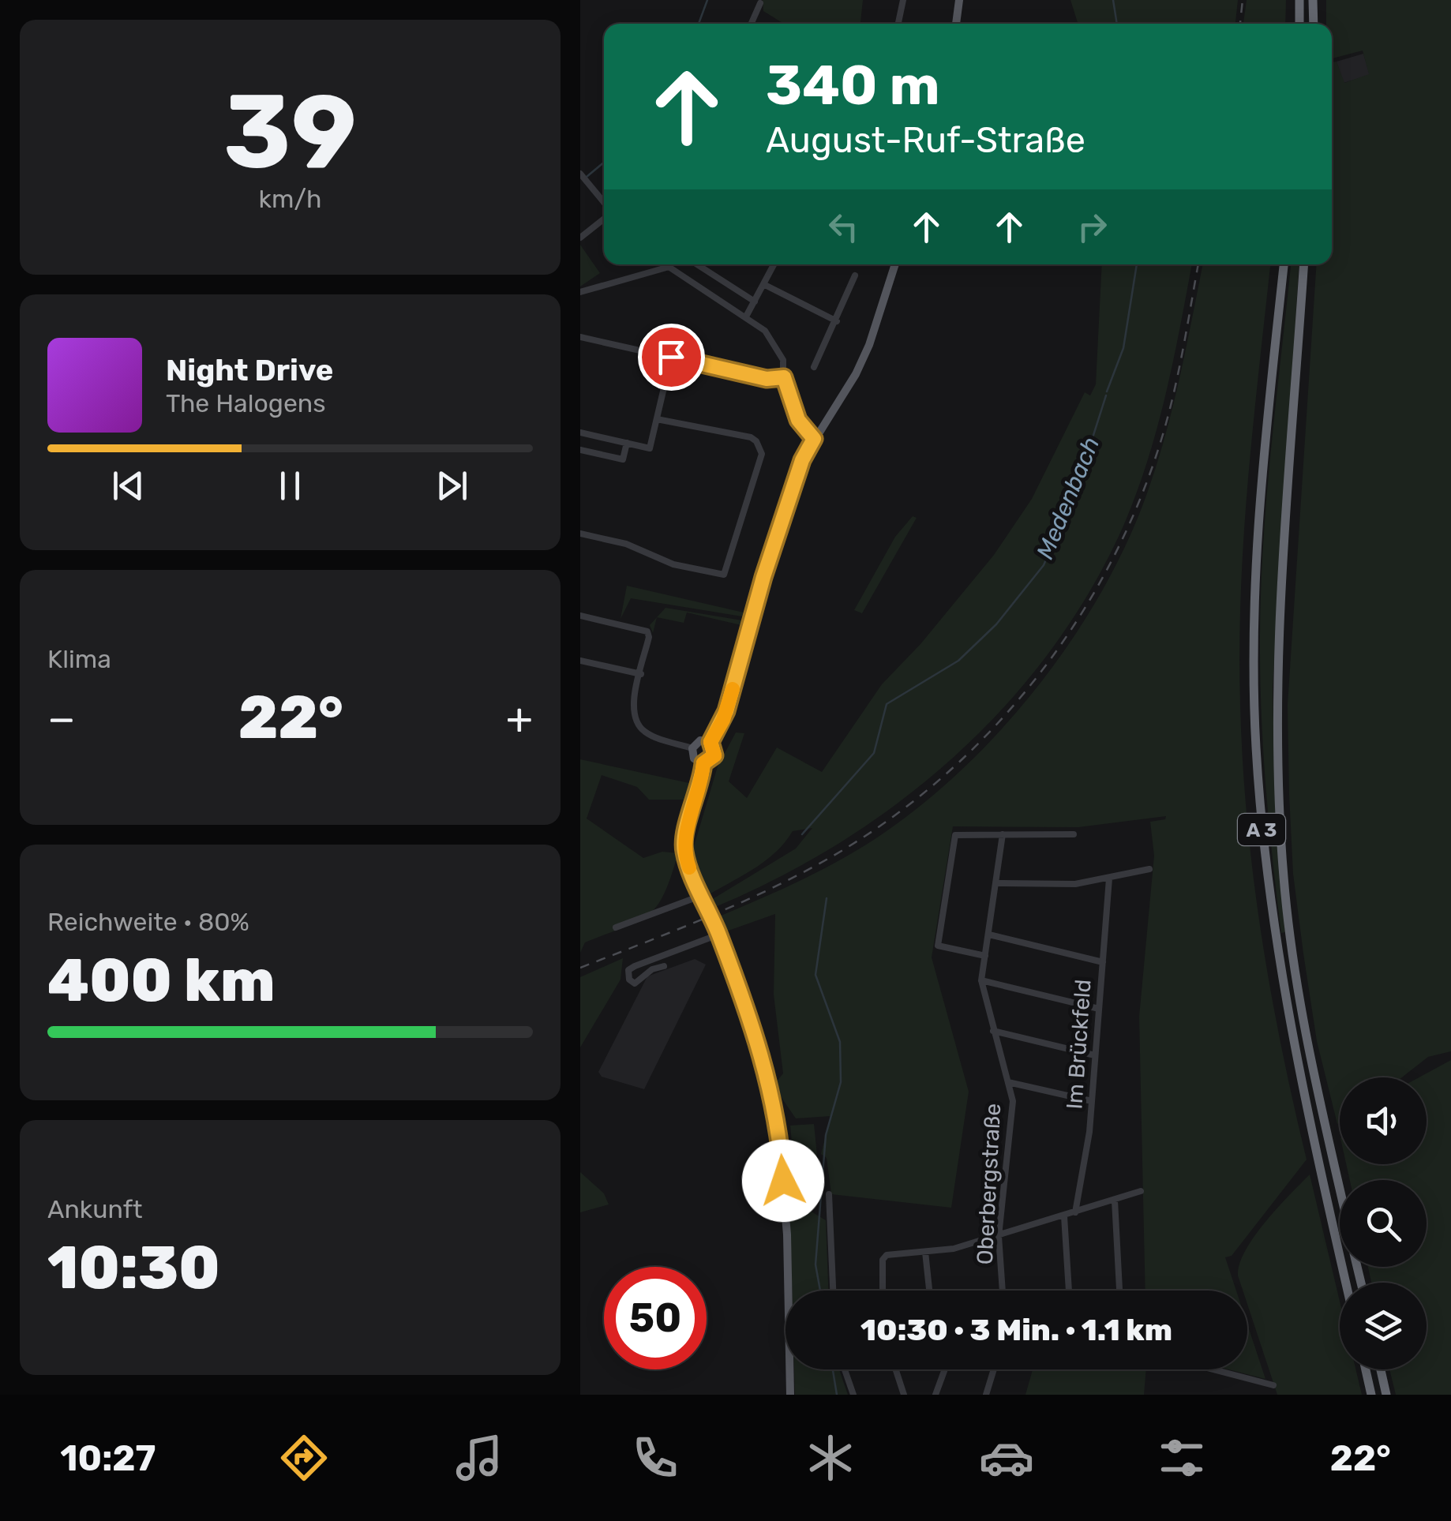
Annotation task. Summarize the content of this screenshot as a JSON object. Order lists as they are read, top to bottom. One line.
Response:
{"streets":{"highway":["A 3"],"street":["Im Brückfeld","Oberbergstraße"]},"water":["Medenbach"],"page":{"tile":[["39","km/h"],"Klima",["Reichweite · 80%","400 km"],["Ankunft","10:30"]],"turn":["340 m","August-Ruf-Straße"],"song":["Night Drive","The Halogens"],"heat":["−","22°","+"],"limit":"50","trip":"10:30 · 3 Min. · 1.1 km","tabs":["10:27","22°"]}}
